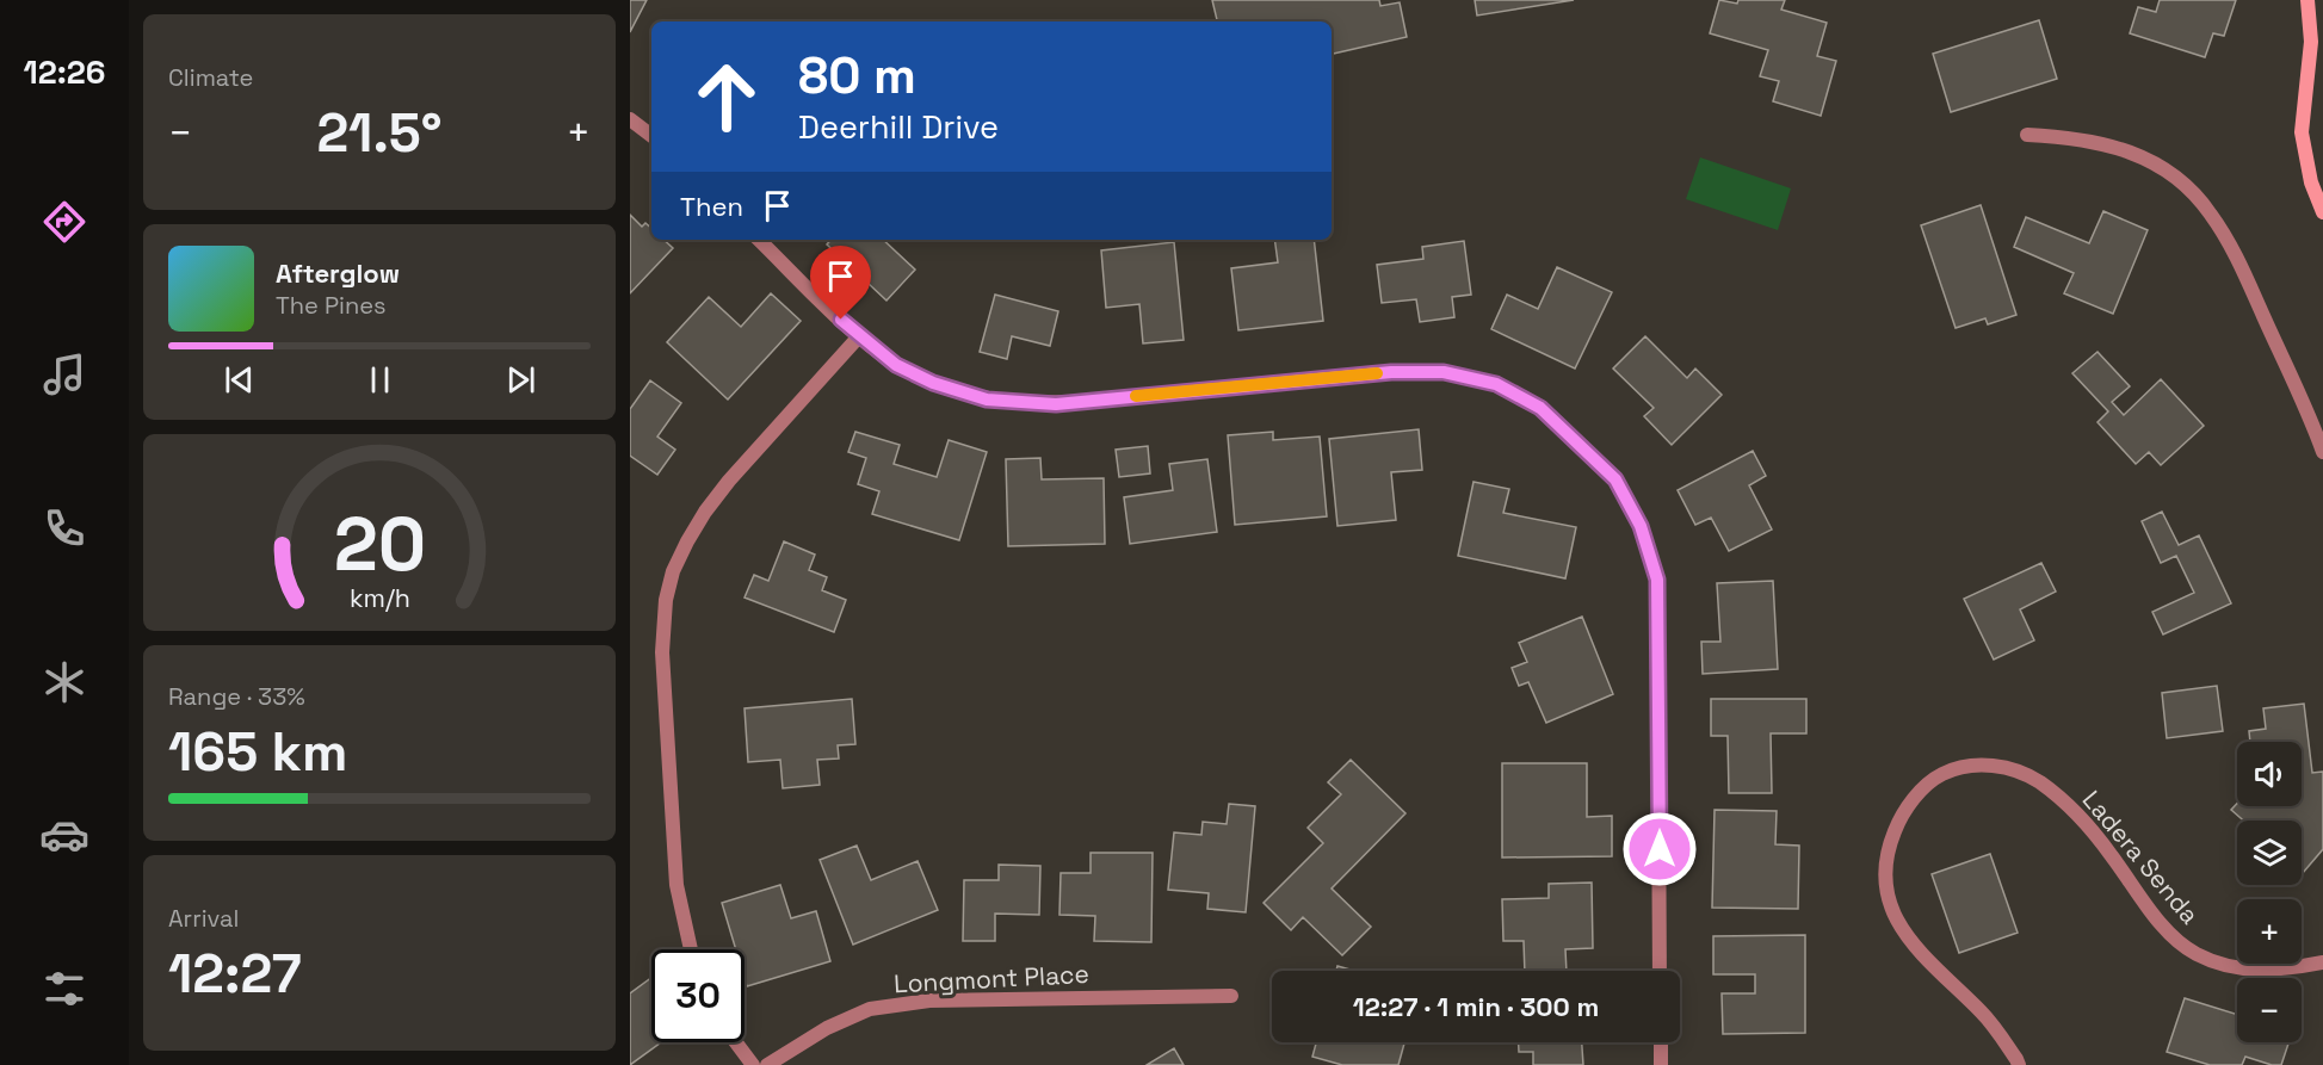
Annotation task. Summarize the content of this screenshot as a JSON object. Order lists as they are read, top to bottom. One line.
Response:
{"streets":{"street":["Ladera Senda","Longmont Place"]},"page":{"tabs":"12:26","tile":["Climate",["Range · 33%","165 km"],["Arrival","12:27"]],"turn":["80 m","Deerhill Drive"],"heat":["−","21.5°","+"],"then":"Then","song":["Afterglow","The Pines"],"map_buttons":["+","−"],"limit":"30","trip":"12:27 · 1 min · 300 m","gauge":["20","km/h"]}}
